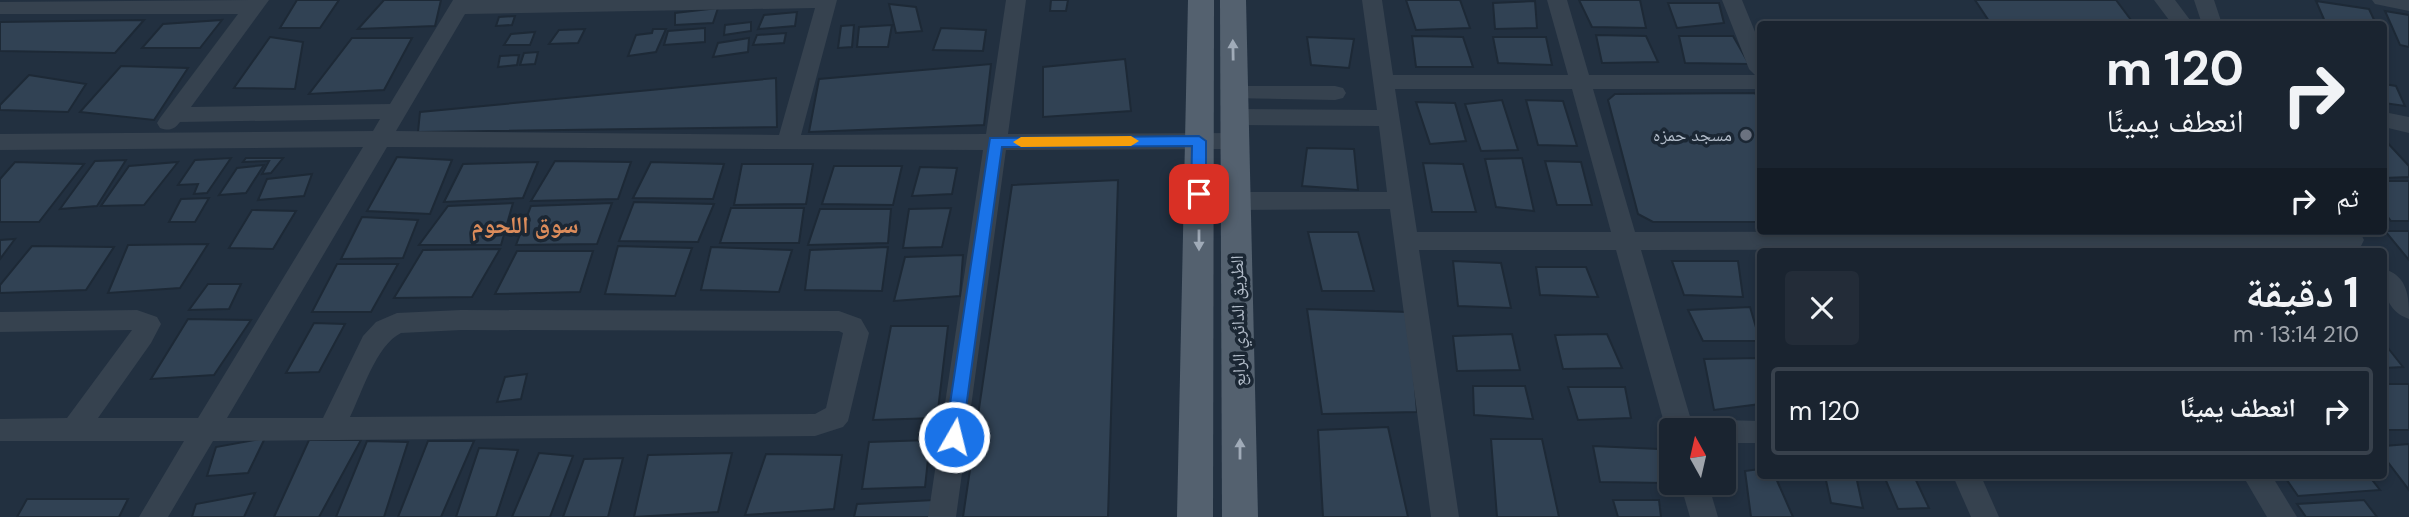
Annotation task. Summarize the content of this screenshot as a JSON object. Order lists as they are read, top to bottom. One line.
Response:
{"streets":{"main road":["الطريق الدائري الرابع"]},"districts":["سوق اللحوم"],"places":["مسجد حمزه"],"north":"top","page":{"turn":["120 m","انعطف يمينًا"],"then":"ثم","heading":["1 دقيقة","210 m · 13:14"],"list":[{"name":"انعطف يمينًا","value":"120 m"}]}}
